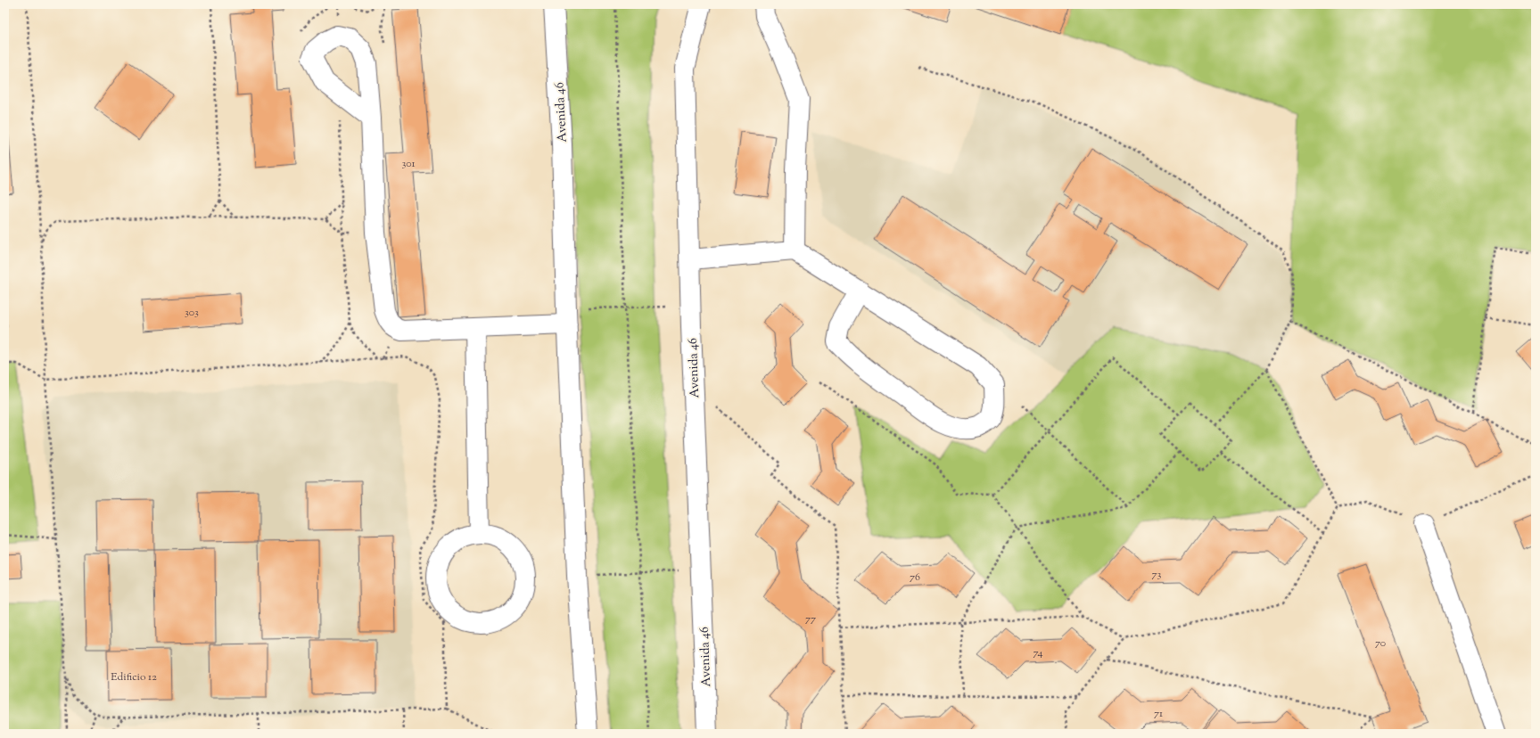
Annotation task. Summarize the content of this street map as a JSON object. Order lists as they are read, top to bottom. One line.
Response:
{"streets":{"street":["Avenida 46"]},"house_numbers":["301","303","73","76","77","70","74","Edificio 12","71"]}
